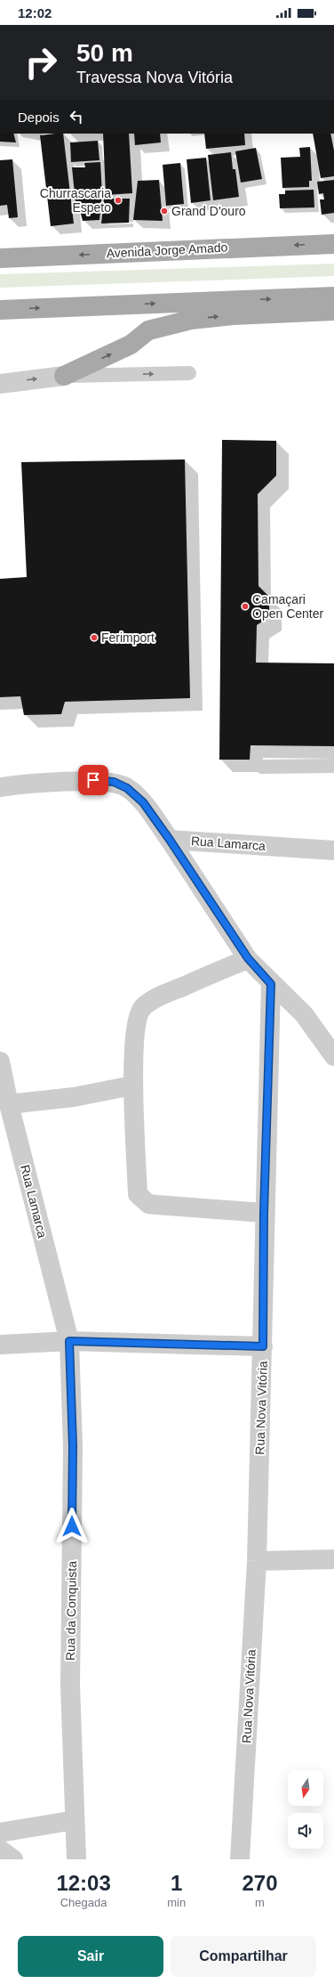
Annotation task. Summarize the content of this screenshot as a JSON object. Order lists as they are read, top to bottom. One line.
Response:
{"streets":{"main road":["Avenida Jorge Amado"],"street":["Rua Lamarca","Rua Nova Vitória","Rua da Conquista"]},"crossings":[["Rua Lamarca","Rua da Conquista"]],"places":["Churrascaria Espeto","Grand D'ouro","Camaçari Open Center","Ferimport"],"north":"bottom","page":{"status":"12:02","turn":["50 m","Travessa Nova Vitória"],"then":"Depois","eta":["12:03","Chegada","1","min","270","m"],"buttons":["Sair","Compartilhar"]}}
